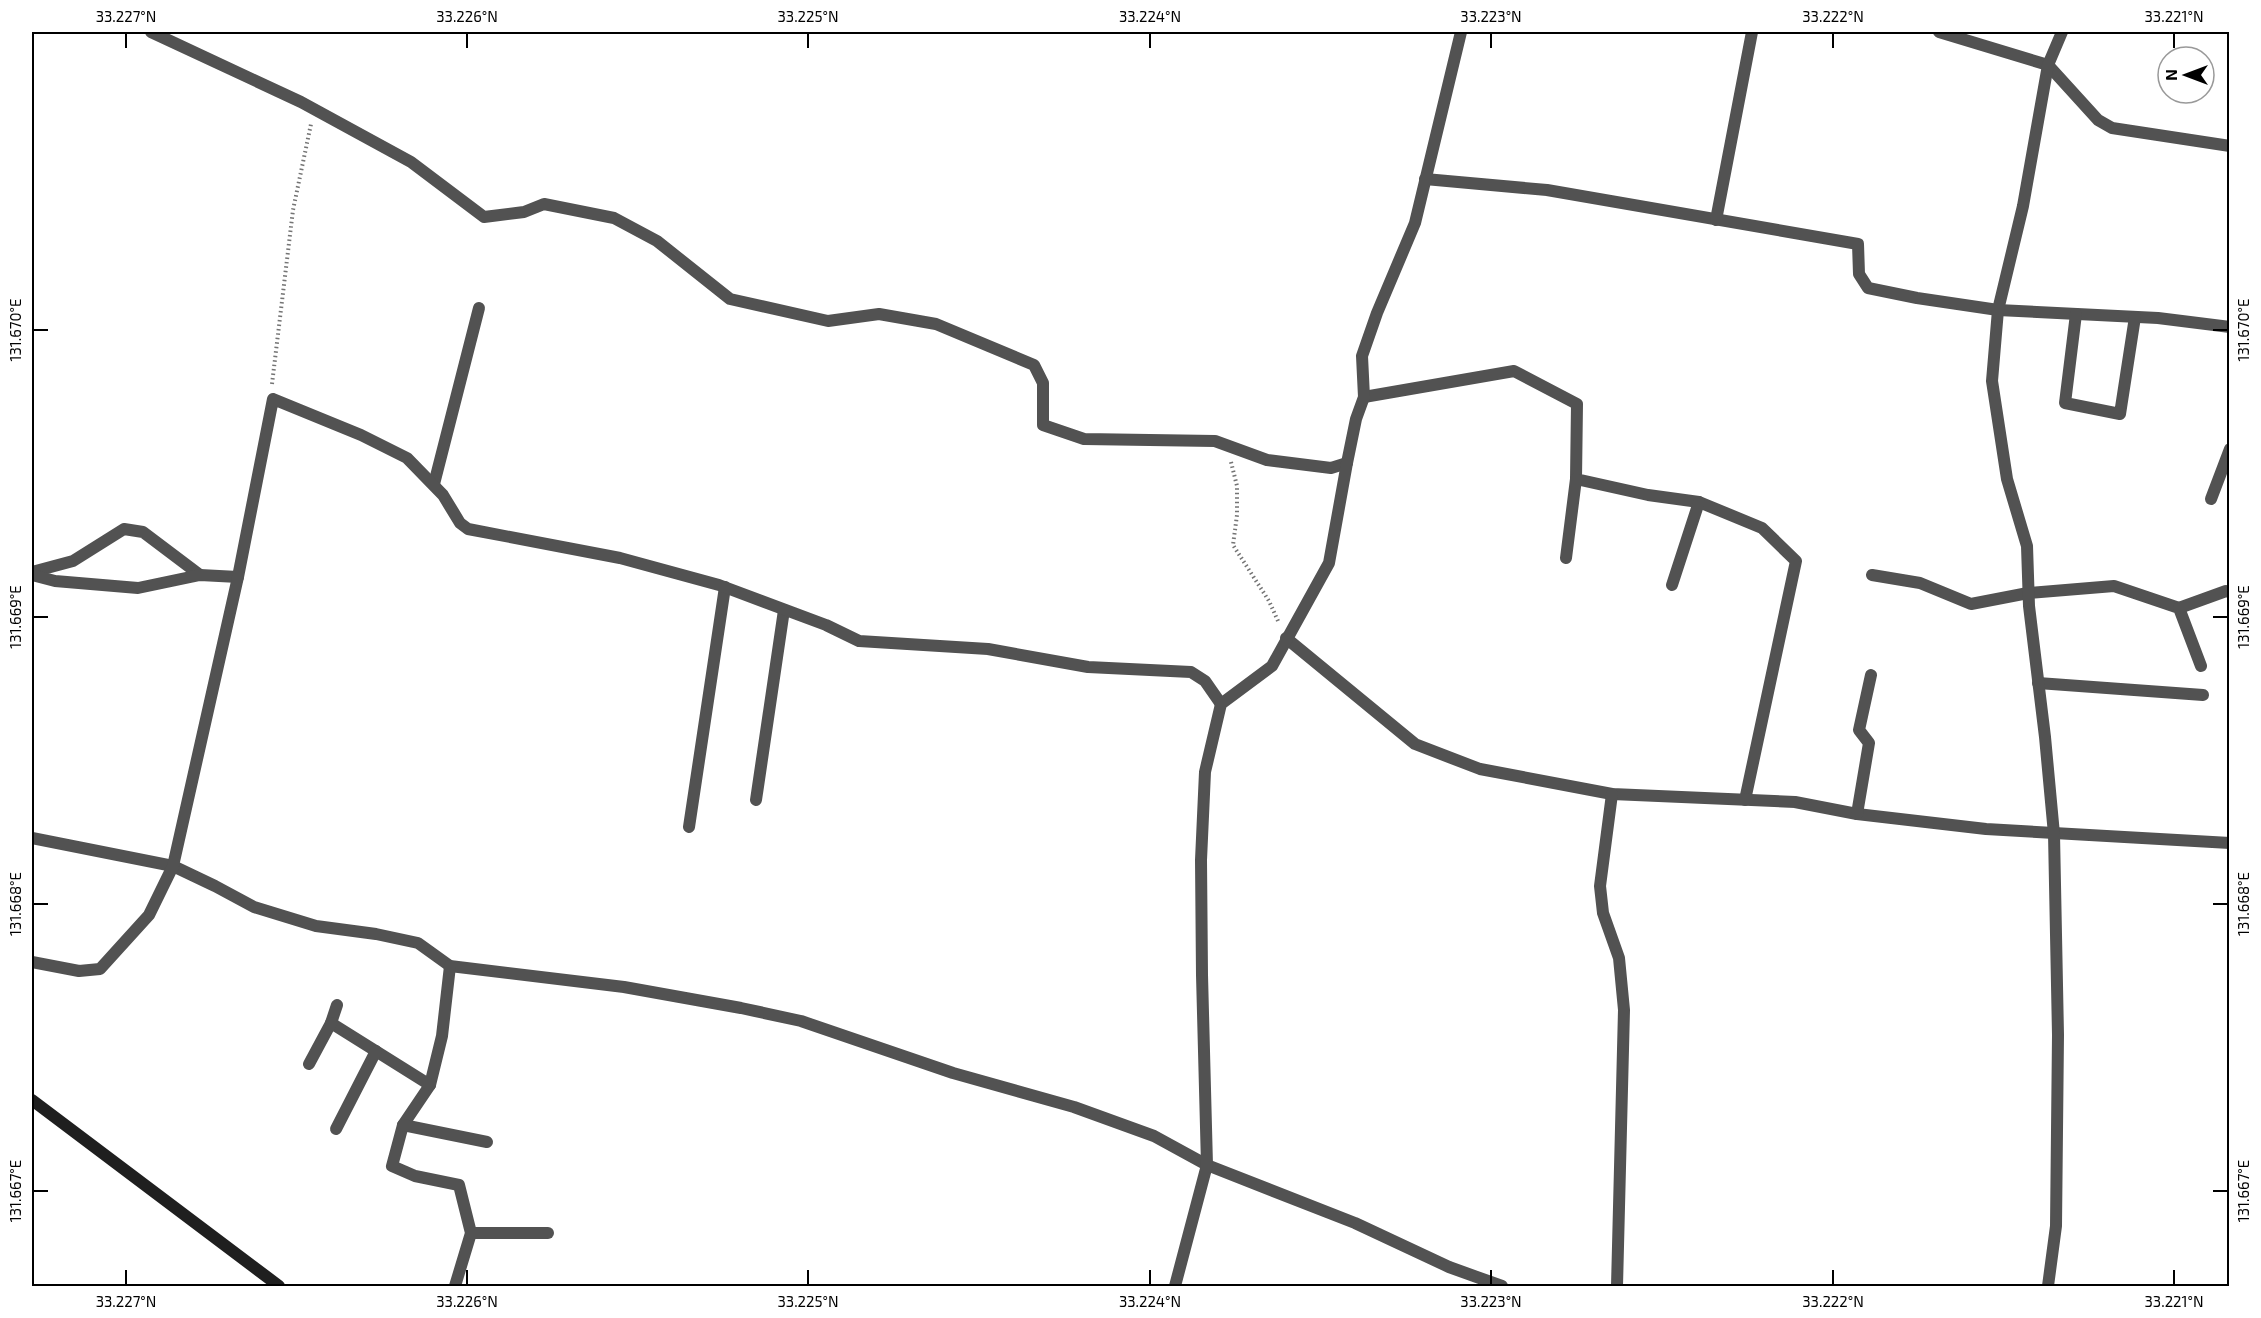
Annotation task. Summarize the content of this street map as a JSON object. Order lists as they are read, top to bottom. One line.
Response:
{"north":"left","coordinates":["33.227°N","33.226°N","33.225°N","33.224°N","33.223°N","33.222°N","33.221°N","131.670°E","131.669°E","131.668°E","131.667°E"]}
